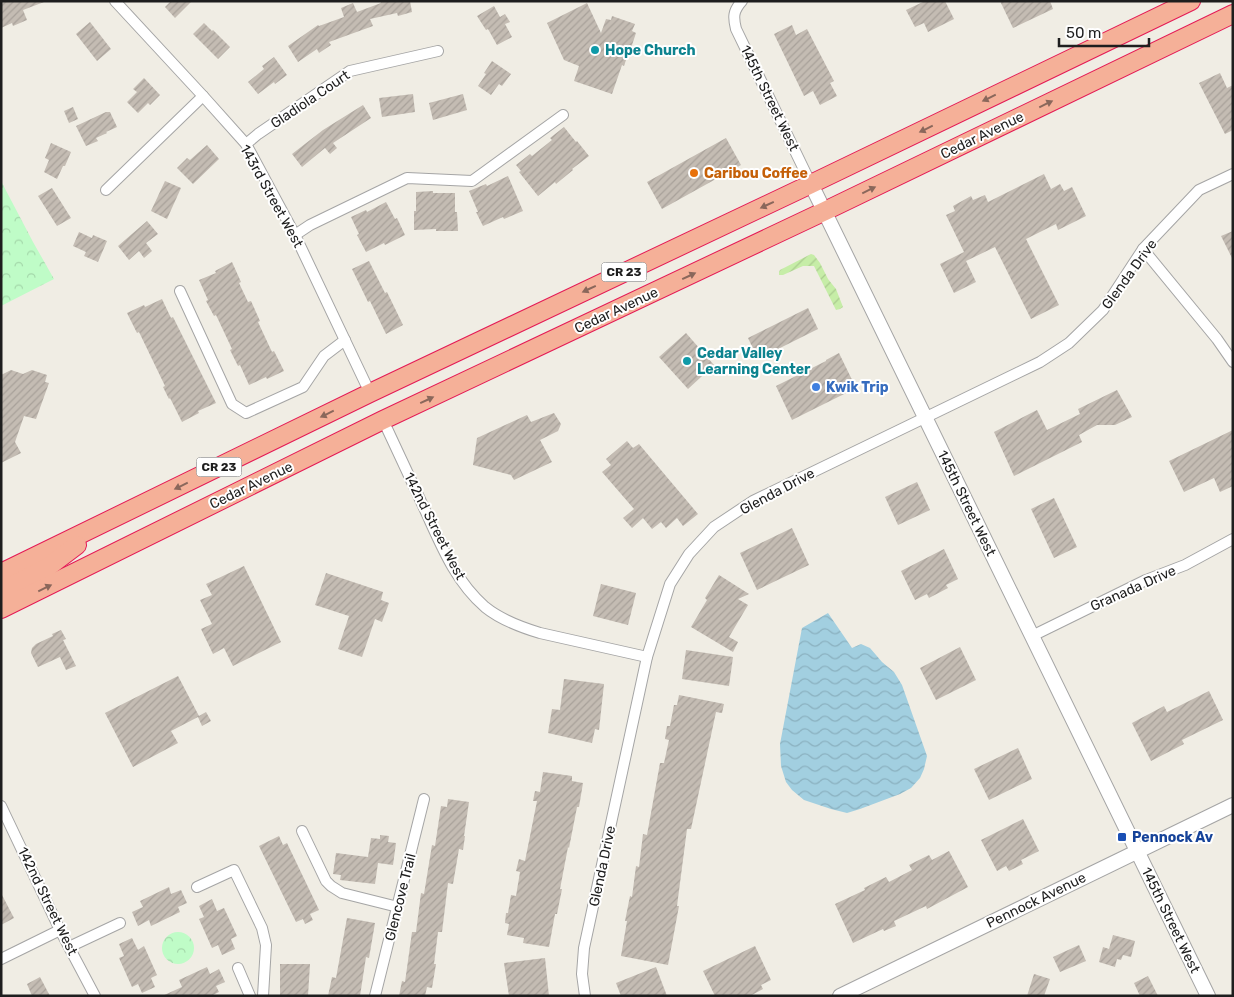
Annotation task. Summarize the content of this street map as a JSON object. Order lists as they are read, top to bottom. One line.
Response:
{"streets":{"highway":["Cedar Avenue","CR 23"],"street":["145th Street West","Gladiola Court","143rd Street West","Glenda Drive","142nd Street West","Granada Drive","Glencove Trail","Pennock Avenue"]},"crossings":[["145th Street West","Cedar Avenue"],["145th Street West","CR 23"],["145th Street West","Glenda Drive"],["145th Street West","Granada Drive"],["145th Street West","Pennock Avenue"],["Gladiola Court","143rd Street West"],["Cedar Avenue","142nd Street West"],["143rd Street West","CR 23"],["Glenda Drive","142nd Street West"]],"places":{"other":["Hope Church","Caribou Coffee","Cedar Valley Learning Center","Kwik Trip"],"transit":["Pennock Av"]},"scale_bar":"50 m"}
